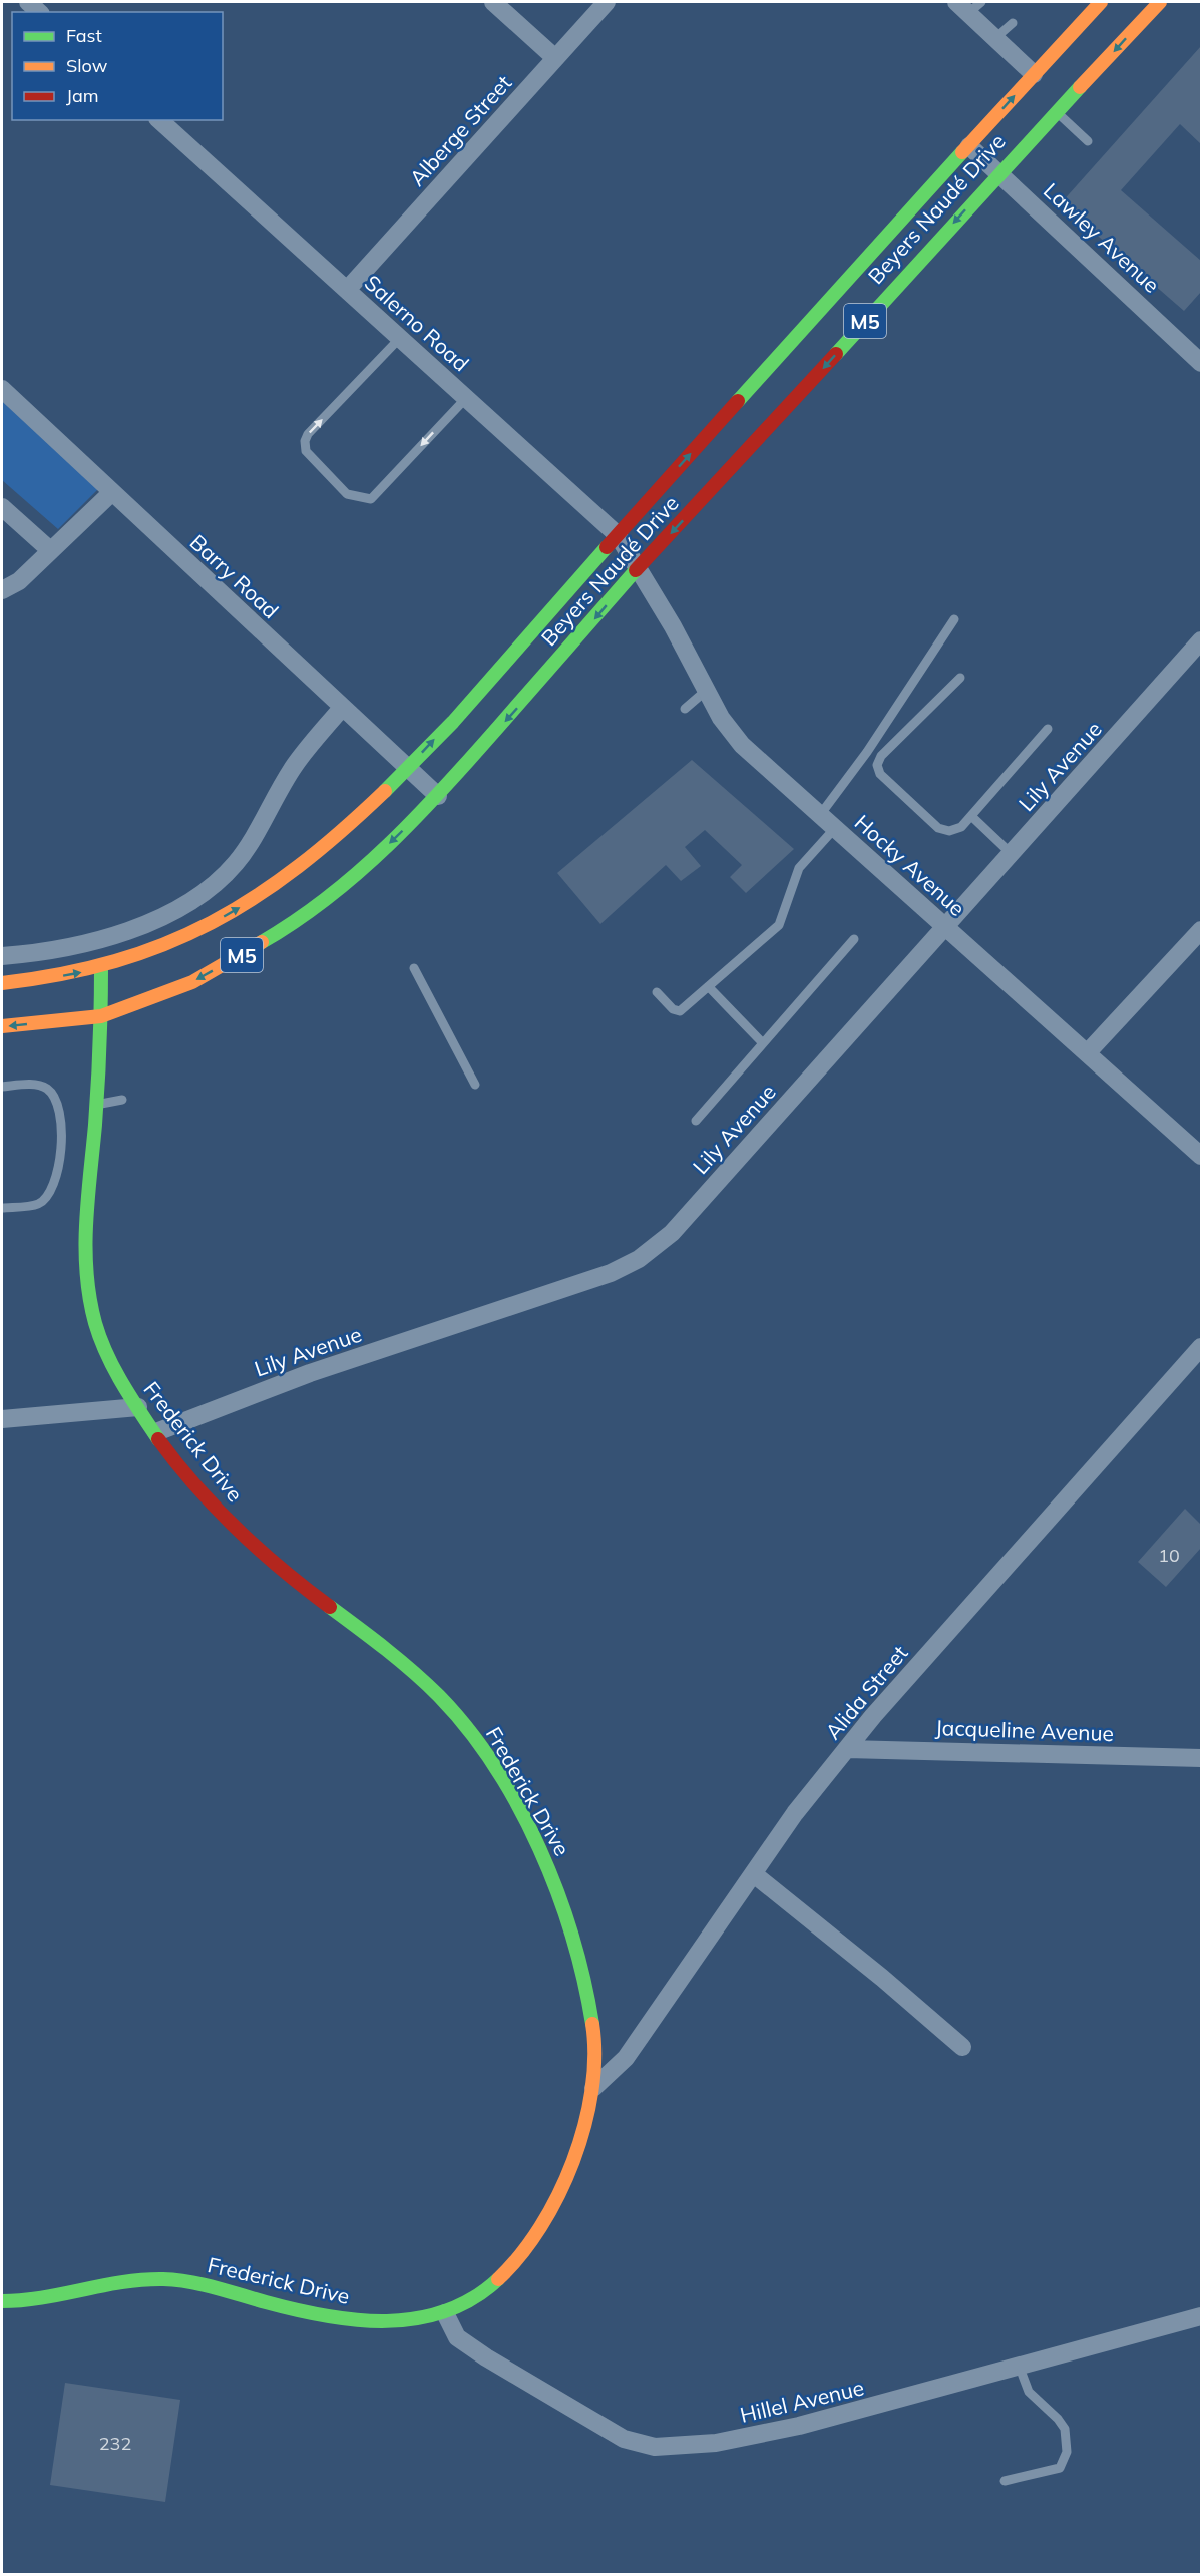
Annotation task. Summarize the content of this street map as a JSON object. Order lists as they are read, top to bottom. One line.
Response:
{"streets":{"main road":["Beyers Naudé Drive","M5","Frederick Drive"],"street":["Alberge Street","Lawley Avenue","Salerno Road","Barry Road","Lily Avenue","Hocky Avenue","Alida Street","Jacqueline Avenue","Hillel Avenue"]},"crossings":[["Alberge Street","Salerno Road"],["Beyers Naudé Drive","Lawley Avenue"],["Beyers Naudé Drive","Salerno Road"],["Beyers Naudé Drive","Barry Road"],["Beyers Naudé Drive","Hocky Avenue"],["Beyers Naudé Drive","Frederick Drive"],["Salerno Road","Hocky Avenue"],["Lily Avenue","Hocky Avenue"],["Lily Avenue","Frederick Drive"],["Frederick Drive","Alida Street"],["Frederick Drive","Hillel Avenue"],["Alida Street","Jacqueline Avenue"]],"house_numbers":["10","232"],"legend":["Fast","Slow","Jam"]}
